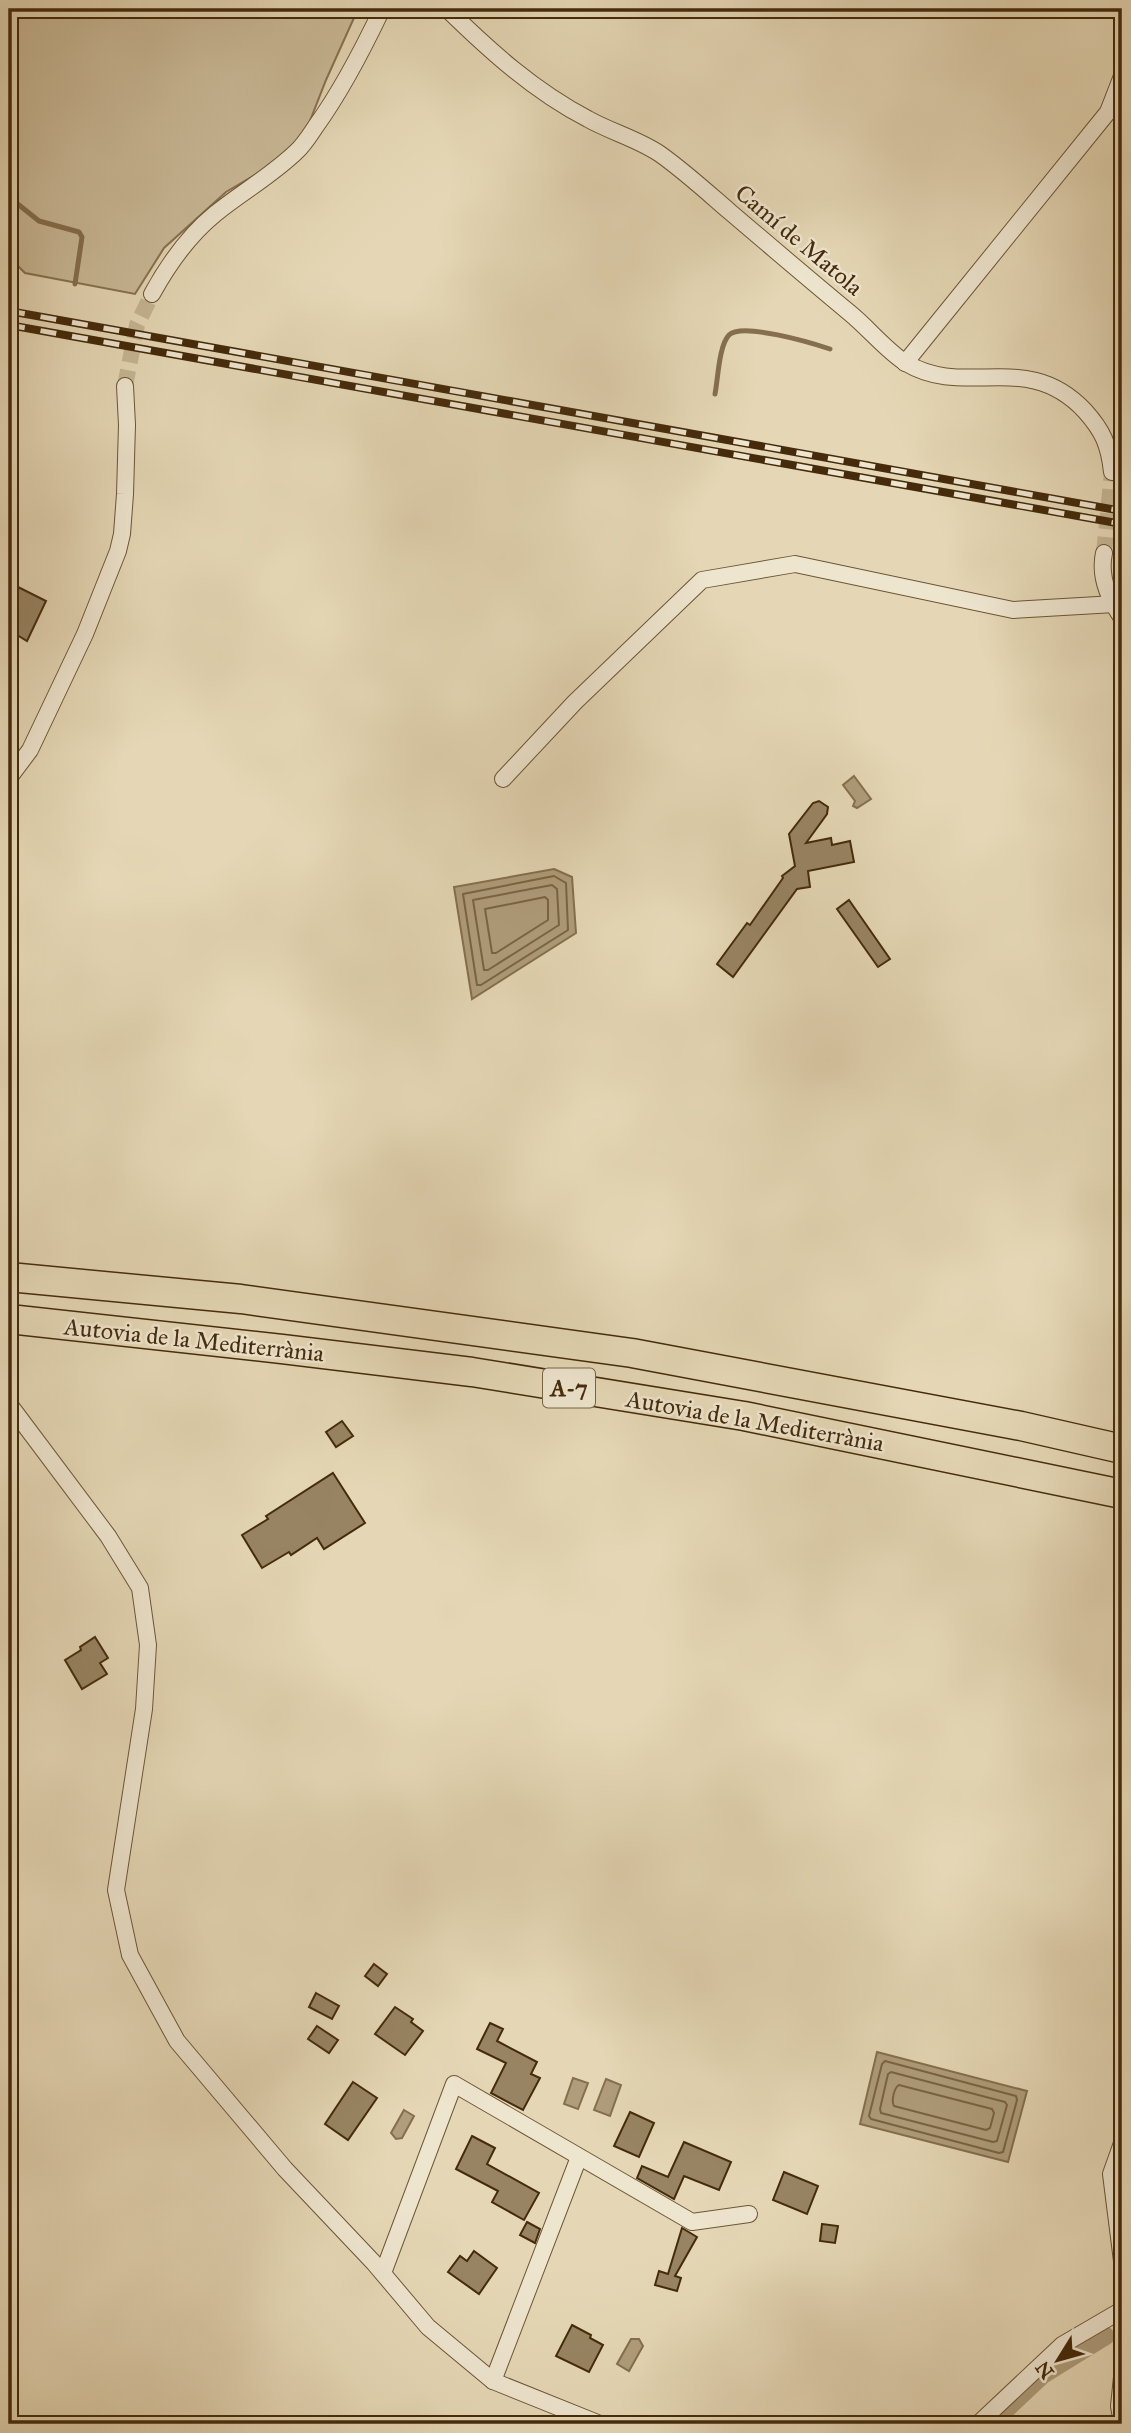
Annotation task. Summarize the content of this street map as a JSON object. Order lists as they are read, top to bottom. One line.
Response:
{"streets":{"highway":["Autovia de la Mediterrània","A-7"],"street":["Camí de Matola"]},"north":"bottom left"}
